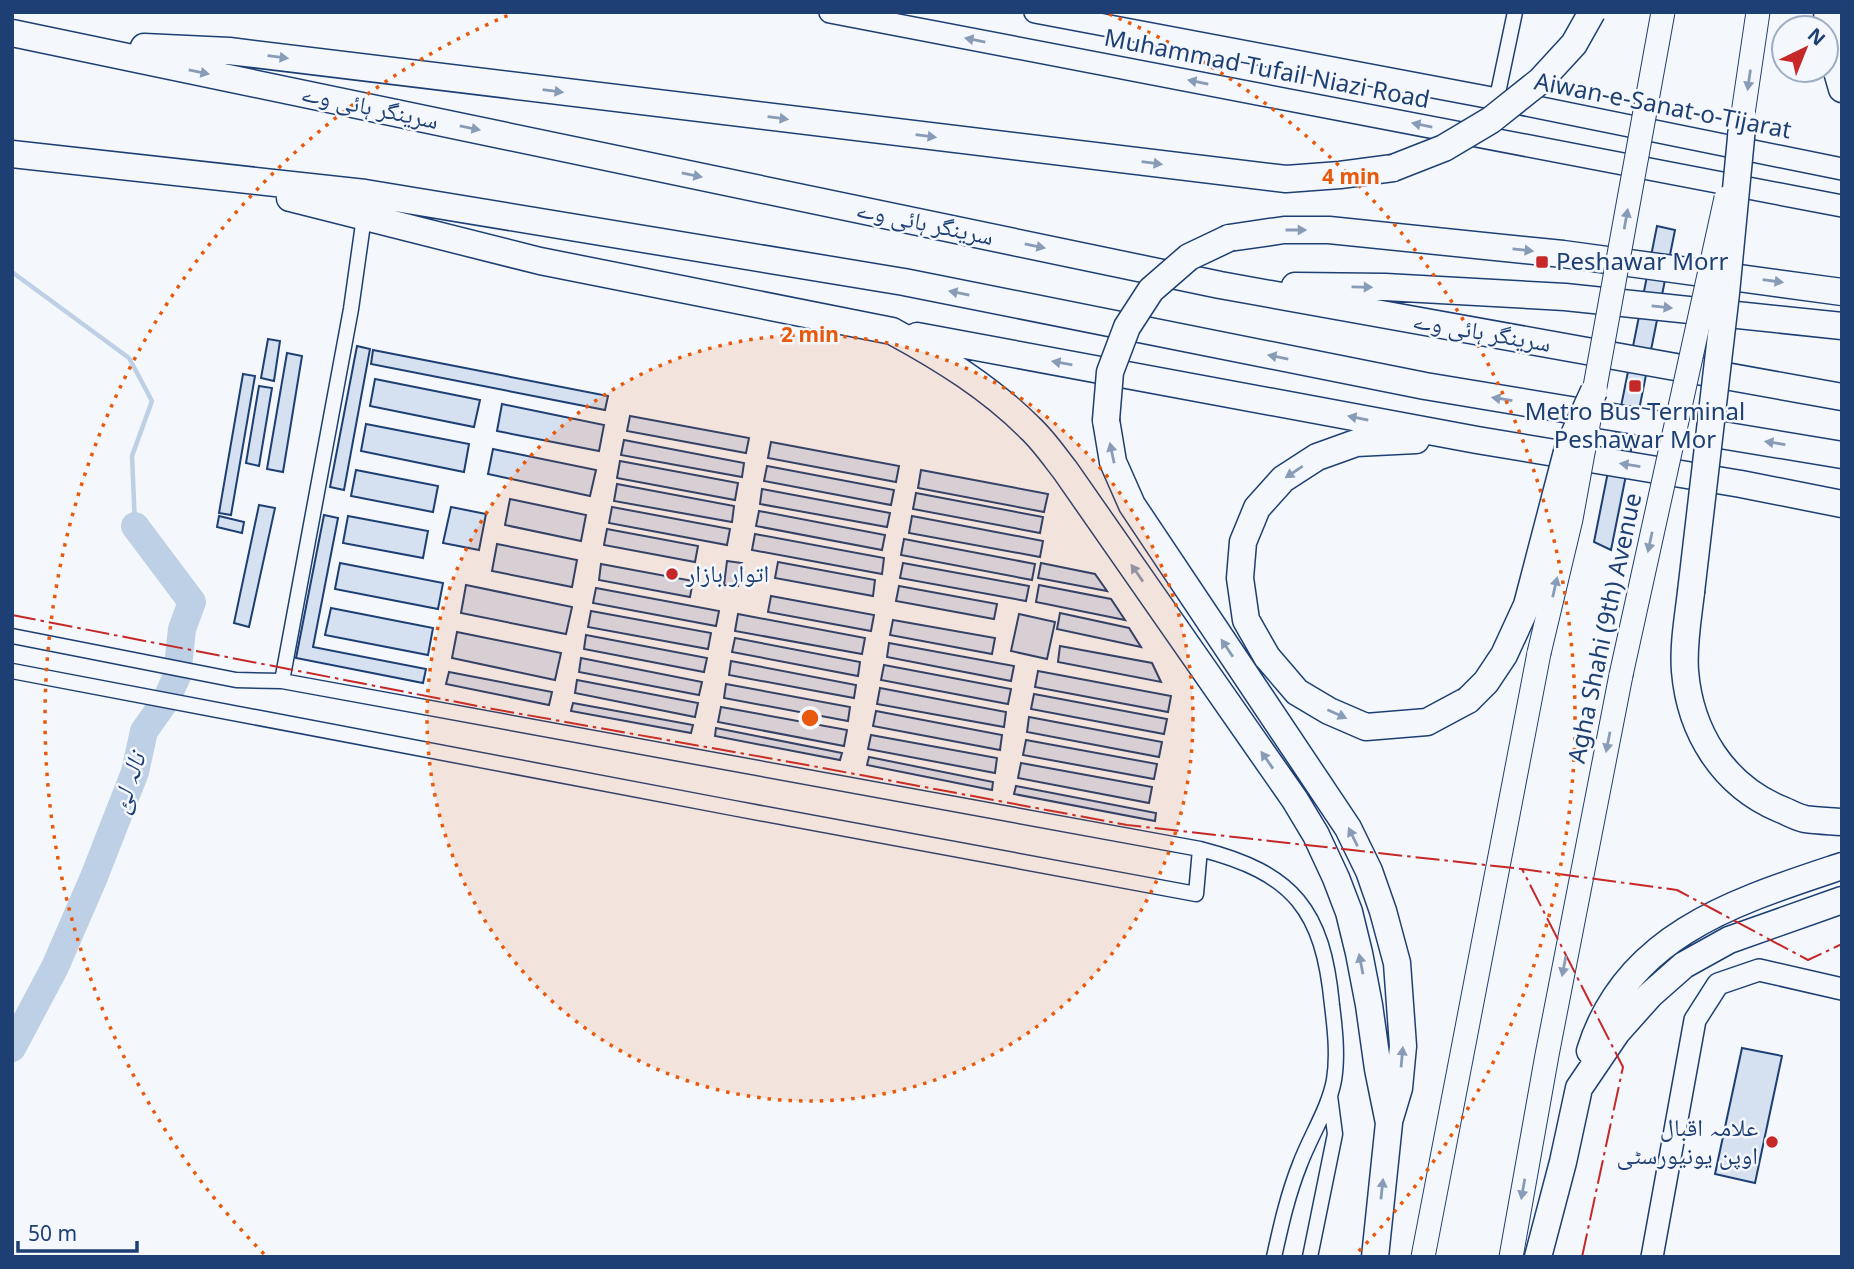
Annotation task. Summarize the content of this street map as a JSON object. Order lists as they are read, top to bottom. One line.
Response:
{"streets":{"highway":["سرینگر ہائی وے"],"main road":["Muhammad Tufail Niazi Road","Aiwan-e-Sanat-o-Tijarat","Agha Shahi (9th) Avenue"]},"one_way":["Muhammad Tufail Niazi Road"],"water":["نالہ لئ"],"places":{"transit":["Peshawar Morr","Metro Bus Terminal Peshawar Mor"],"other":["اتوار بازار","علامہ اقبال اوپن یونیورسٹی"]},"scale_bar":"50 m","north":"top right","rings":["4 min","2 min"]}
